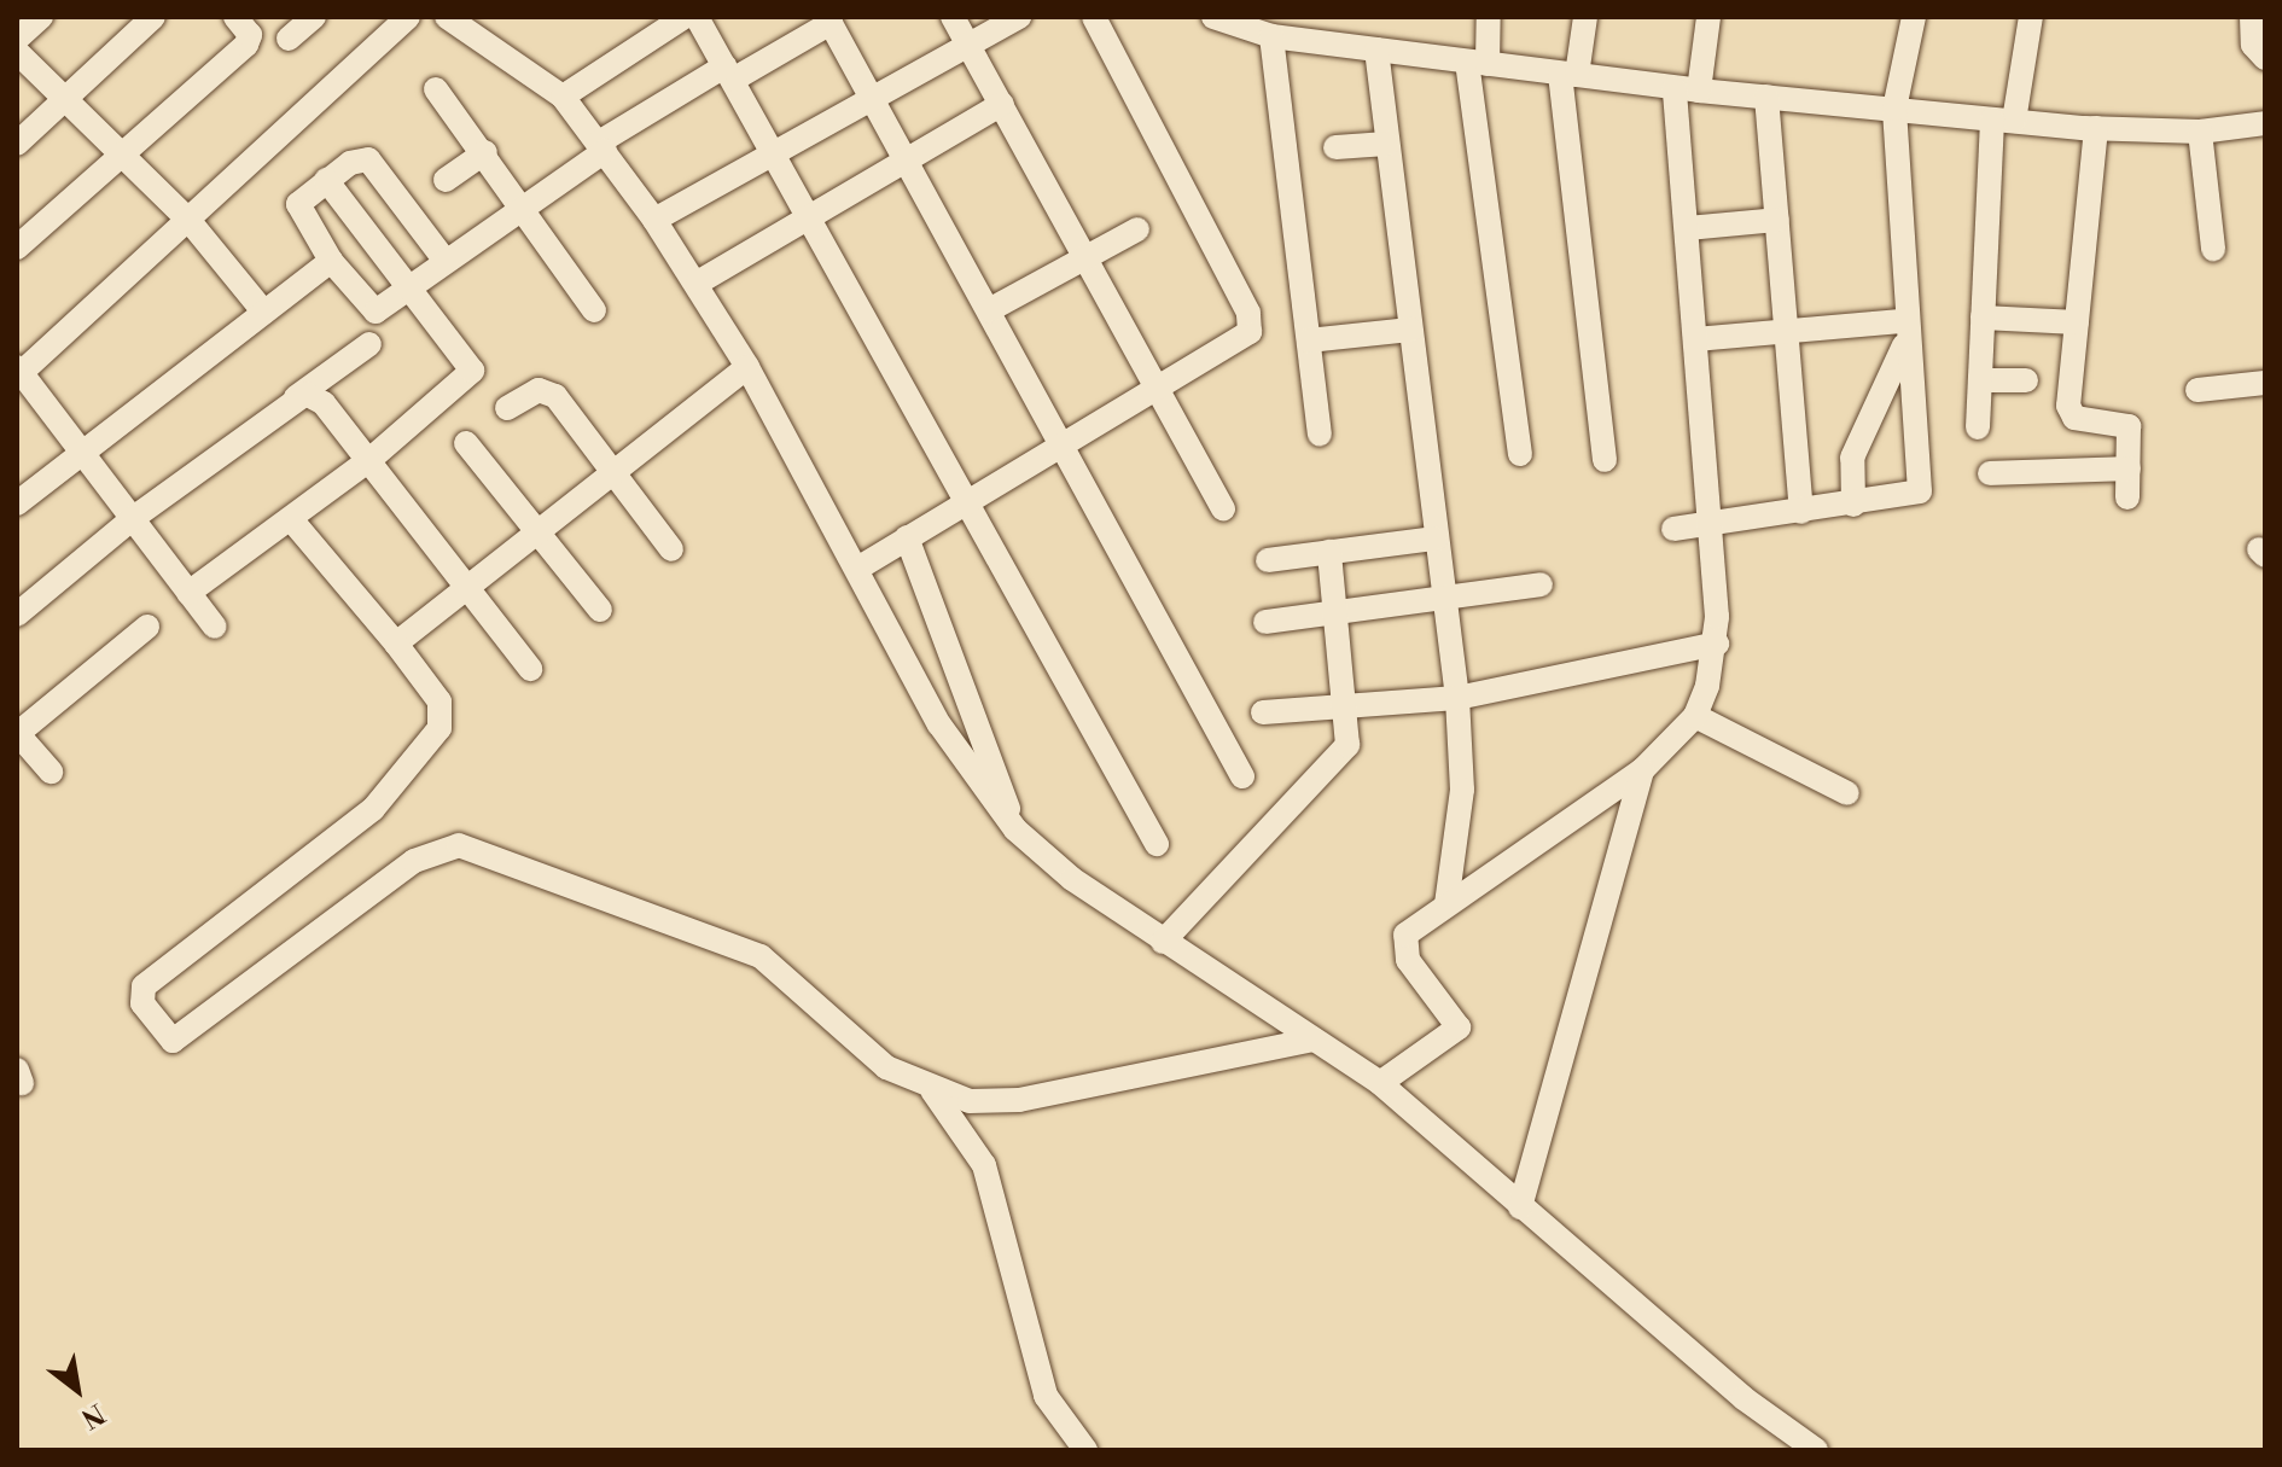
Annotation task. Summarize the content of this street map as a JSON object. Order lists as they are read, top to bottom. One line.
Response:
{"north":"bottom right"}
